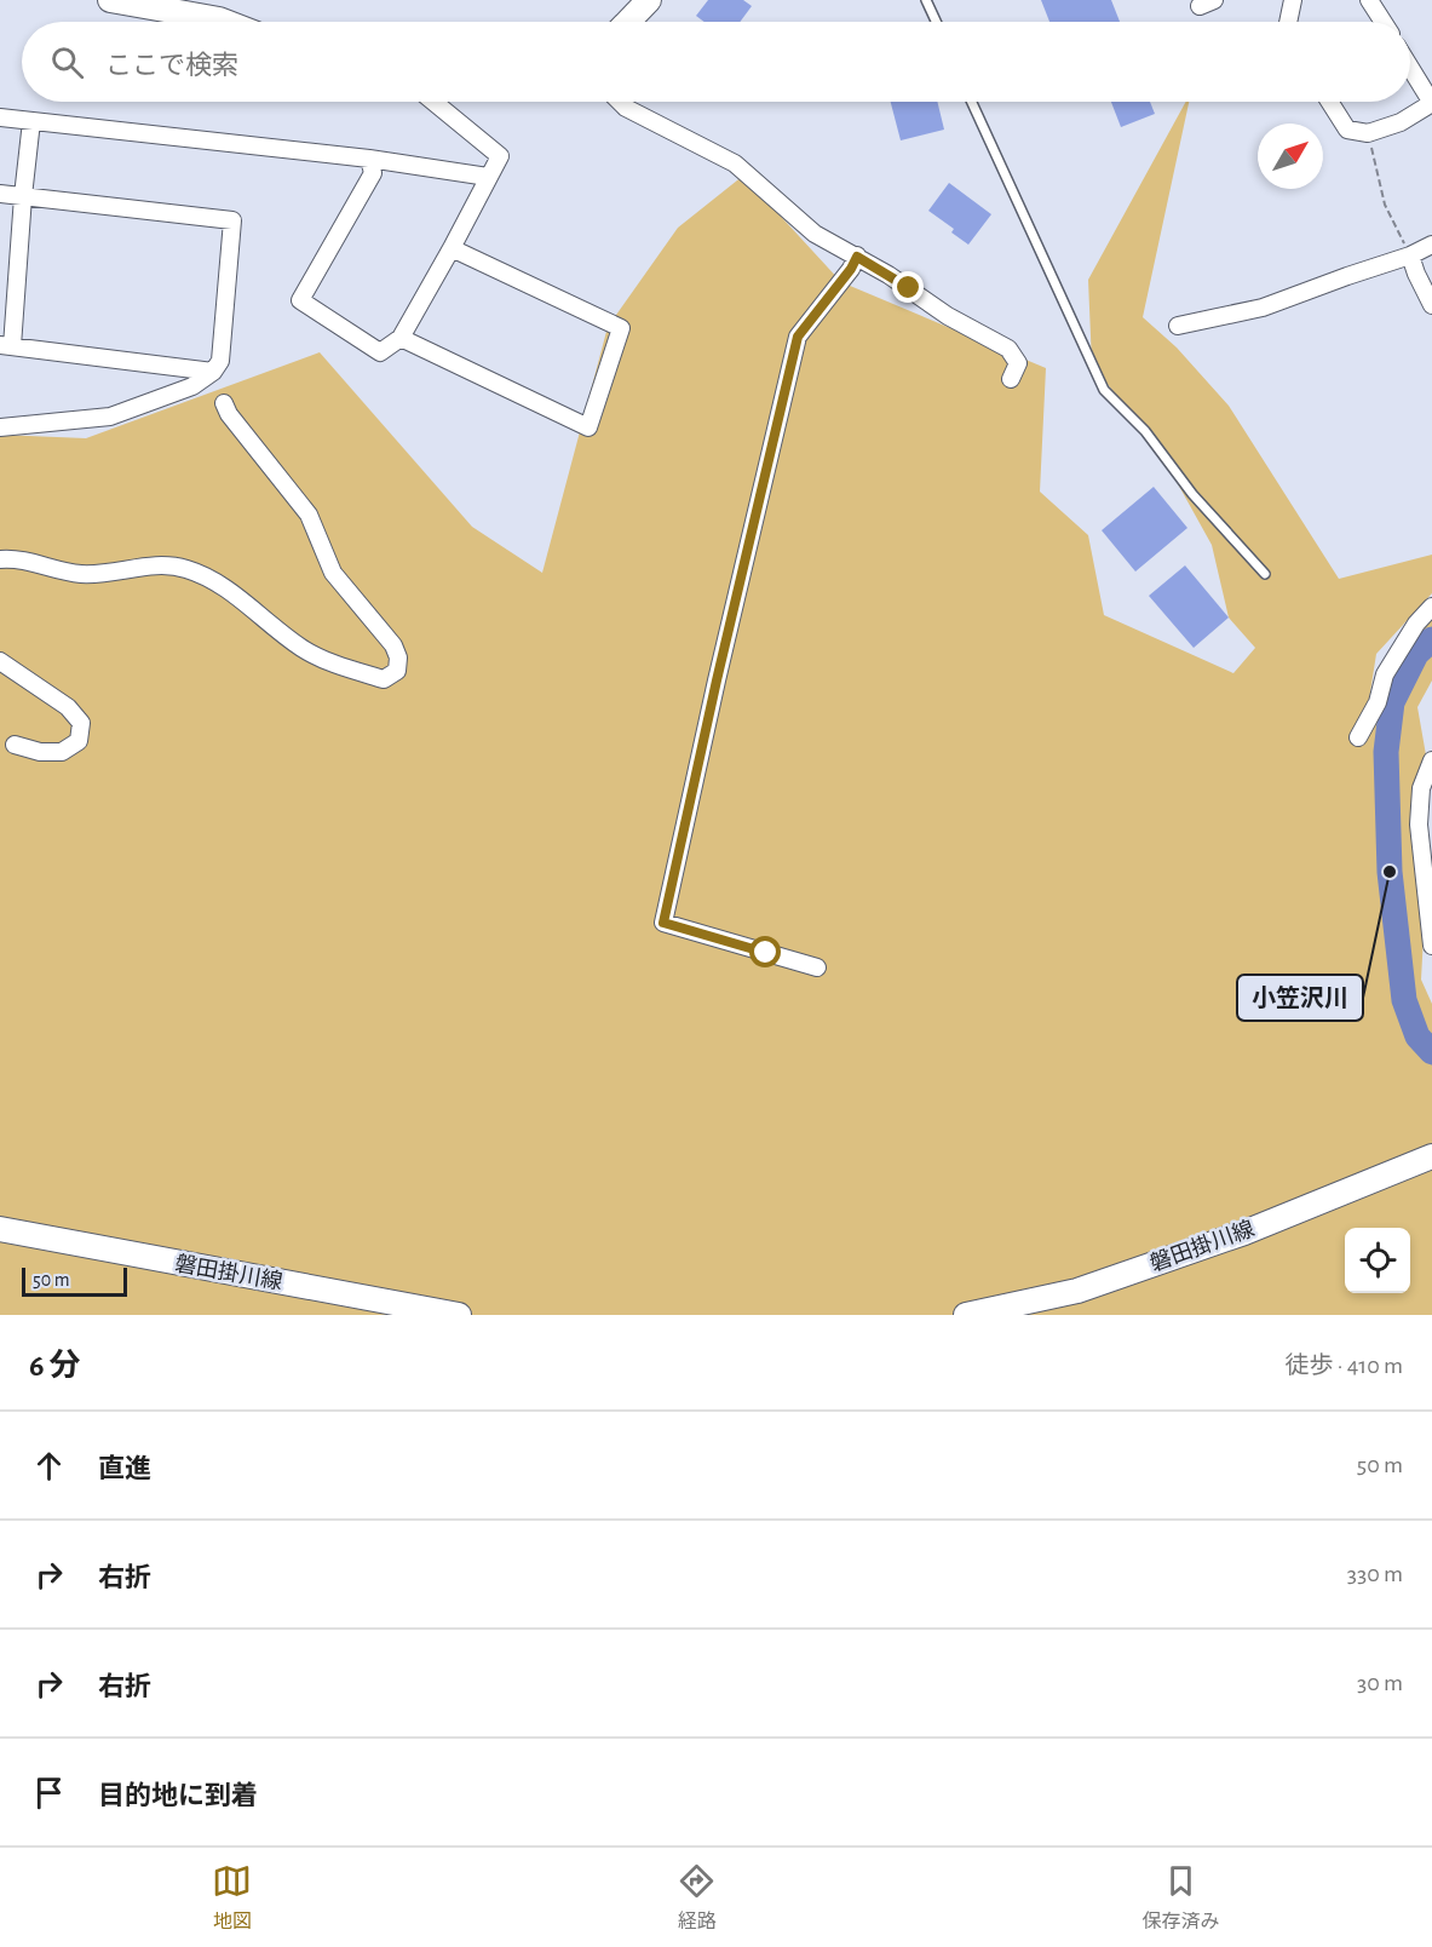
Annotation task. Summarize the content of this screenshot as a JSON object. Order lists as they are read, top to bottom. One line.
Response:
{"streets":{"main road":["磐田掛川線"]},"places":["小笠沢川"],"scale_bar":"50 m","north":"top right","page":{"search":"ここで検索","scale":"50 m","heading":["6 分","徒歩 · 410 m"],"list":[["直進","50 m"],["右折","330 m"],["右折","30 m"],"目的地に到着"],"nav":["地図","経路","保存済み"]}}
